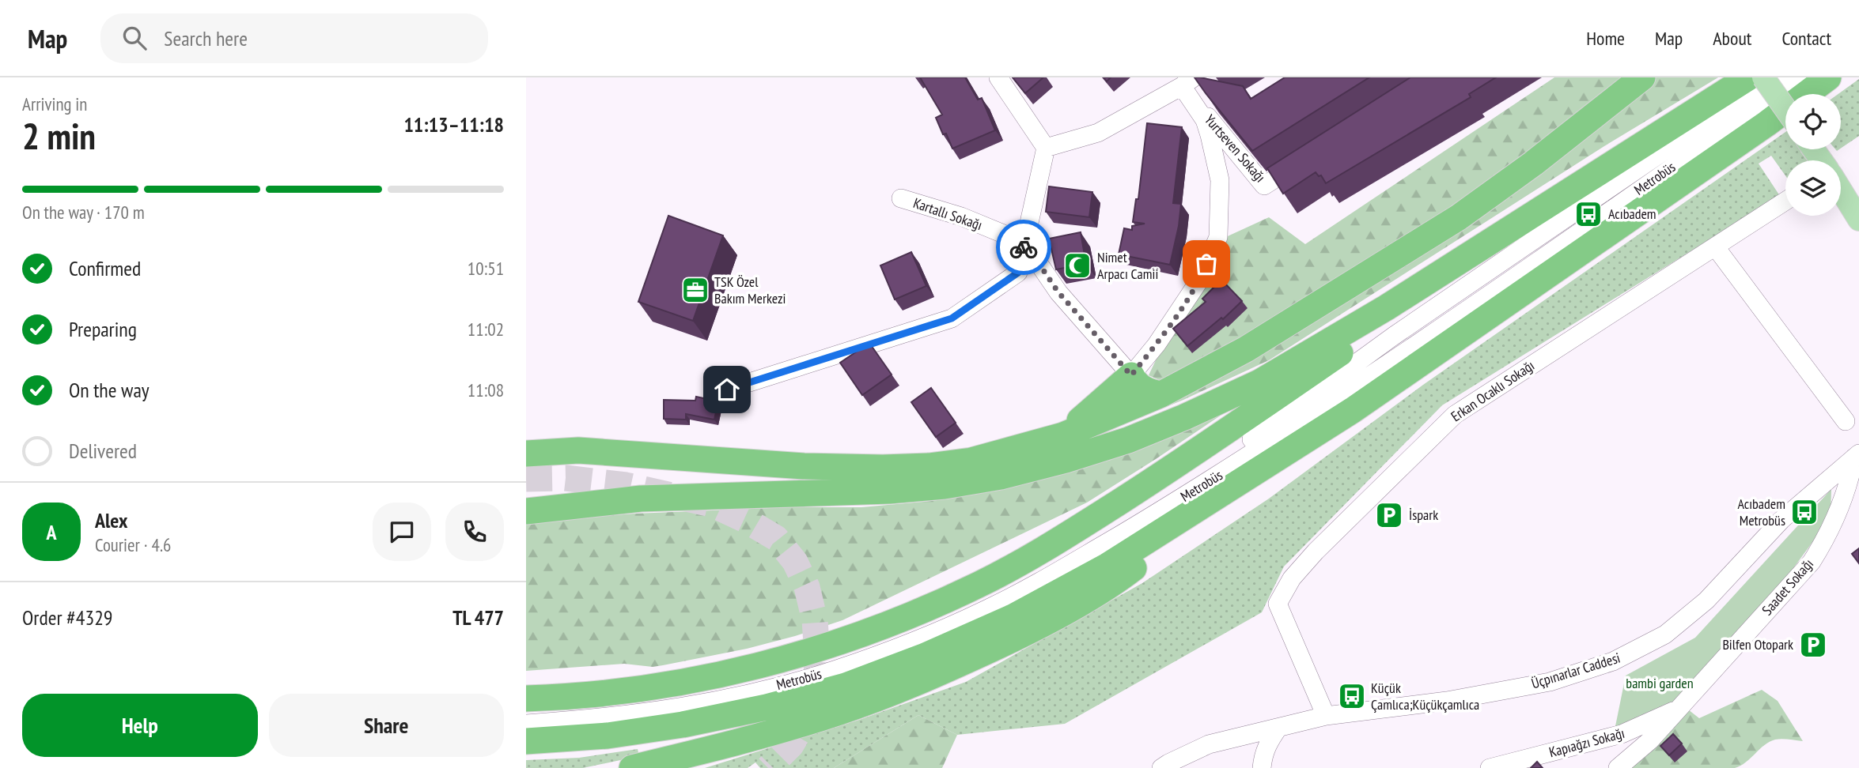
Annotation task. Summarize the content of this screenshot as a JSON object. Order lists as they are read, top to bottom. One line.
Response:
{"streets":{"street":["Yurtseven Sokağı","Metrobüs","Kartallı Sokağı","Erkan Ocaklı Sokağı","Saadet Sokağı","Üçpınarlar Caddesi","Kapıağzı Sokağı"]},"crossings":[["Erkan Ocaklı Sokağı","Üçpınarlar Caddesi"],["Saadet Sokağı","Üçpınarlar Caddesi"],["Saadet Sokağı","Kapıağzı Sokağı"]],"parks":["bambi garden"],"places":{"bus stop":["Acıbadem","Acıbadem Metrobüs","Küçük Çamlıca;Küçükçamlıca"],"mosque":["Nimet Arpacı Camii"],"office":["TSK Özel Bakım Merkezi"],"parking":["İspark","Bilfen Otopark"]},"page":{"header":"Map","search":"Search here","nav":["Home","Map","About","Contact"],"heading":["2 min","Arriving in","11:13–11:18"],"panel":["Alex","Courier · 4.6","Order #4329","TL 477"],"bar":"On the way · 170 m","list":[["Confirmed","10:51"],["Preparing","11:02"],["On the way","11:08"],"Delivered"],"round":"A","buttons":["Help","Share"]}}
